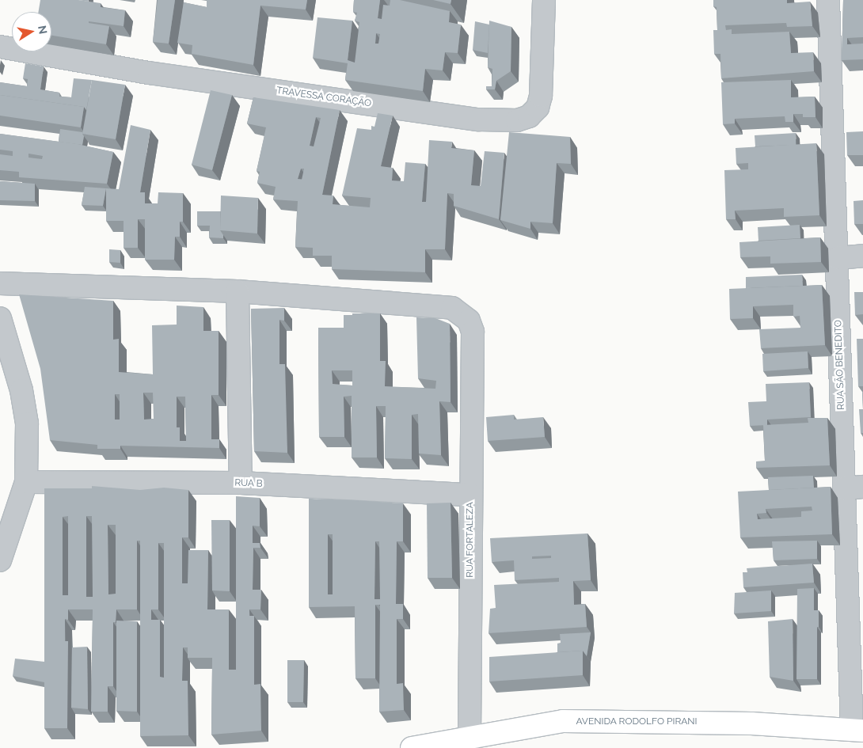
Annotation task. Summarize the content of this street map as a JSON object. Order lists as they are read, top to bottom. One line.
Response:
{"streets":{"main road":["AVENIDA RODOLFO PIRANI"],"street":["TRAVESSA CORAÇÃO","RUA SÃO BENEDITO","RUA B","RUA FORTALEZA"]},"crossings":[["RUA SÃO BENEDITO","AVENIDA RODOLFO PIRANI"],["RUA B","RUA FORTALEZA"],["RUA FORTALEZA","AVENIDA RODOLFO PIRANI"]],"north":"right"}
